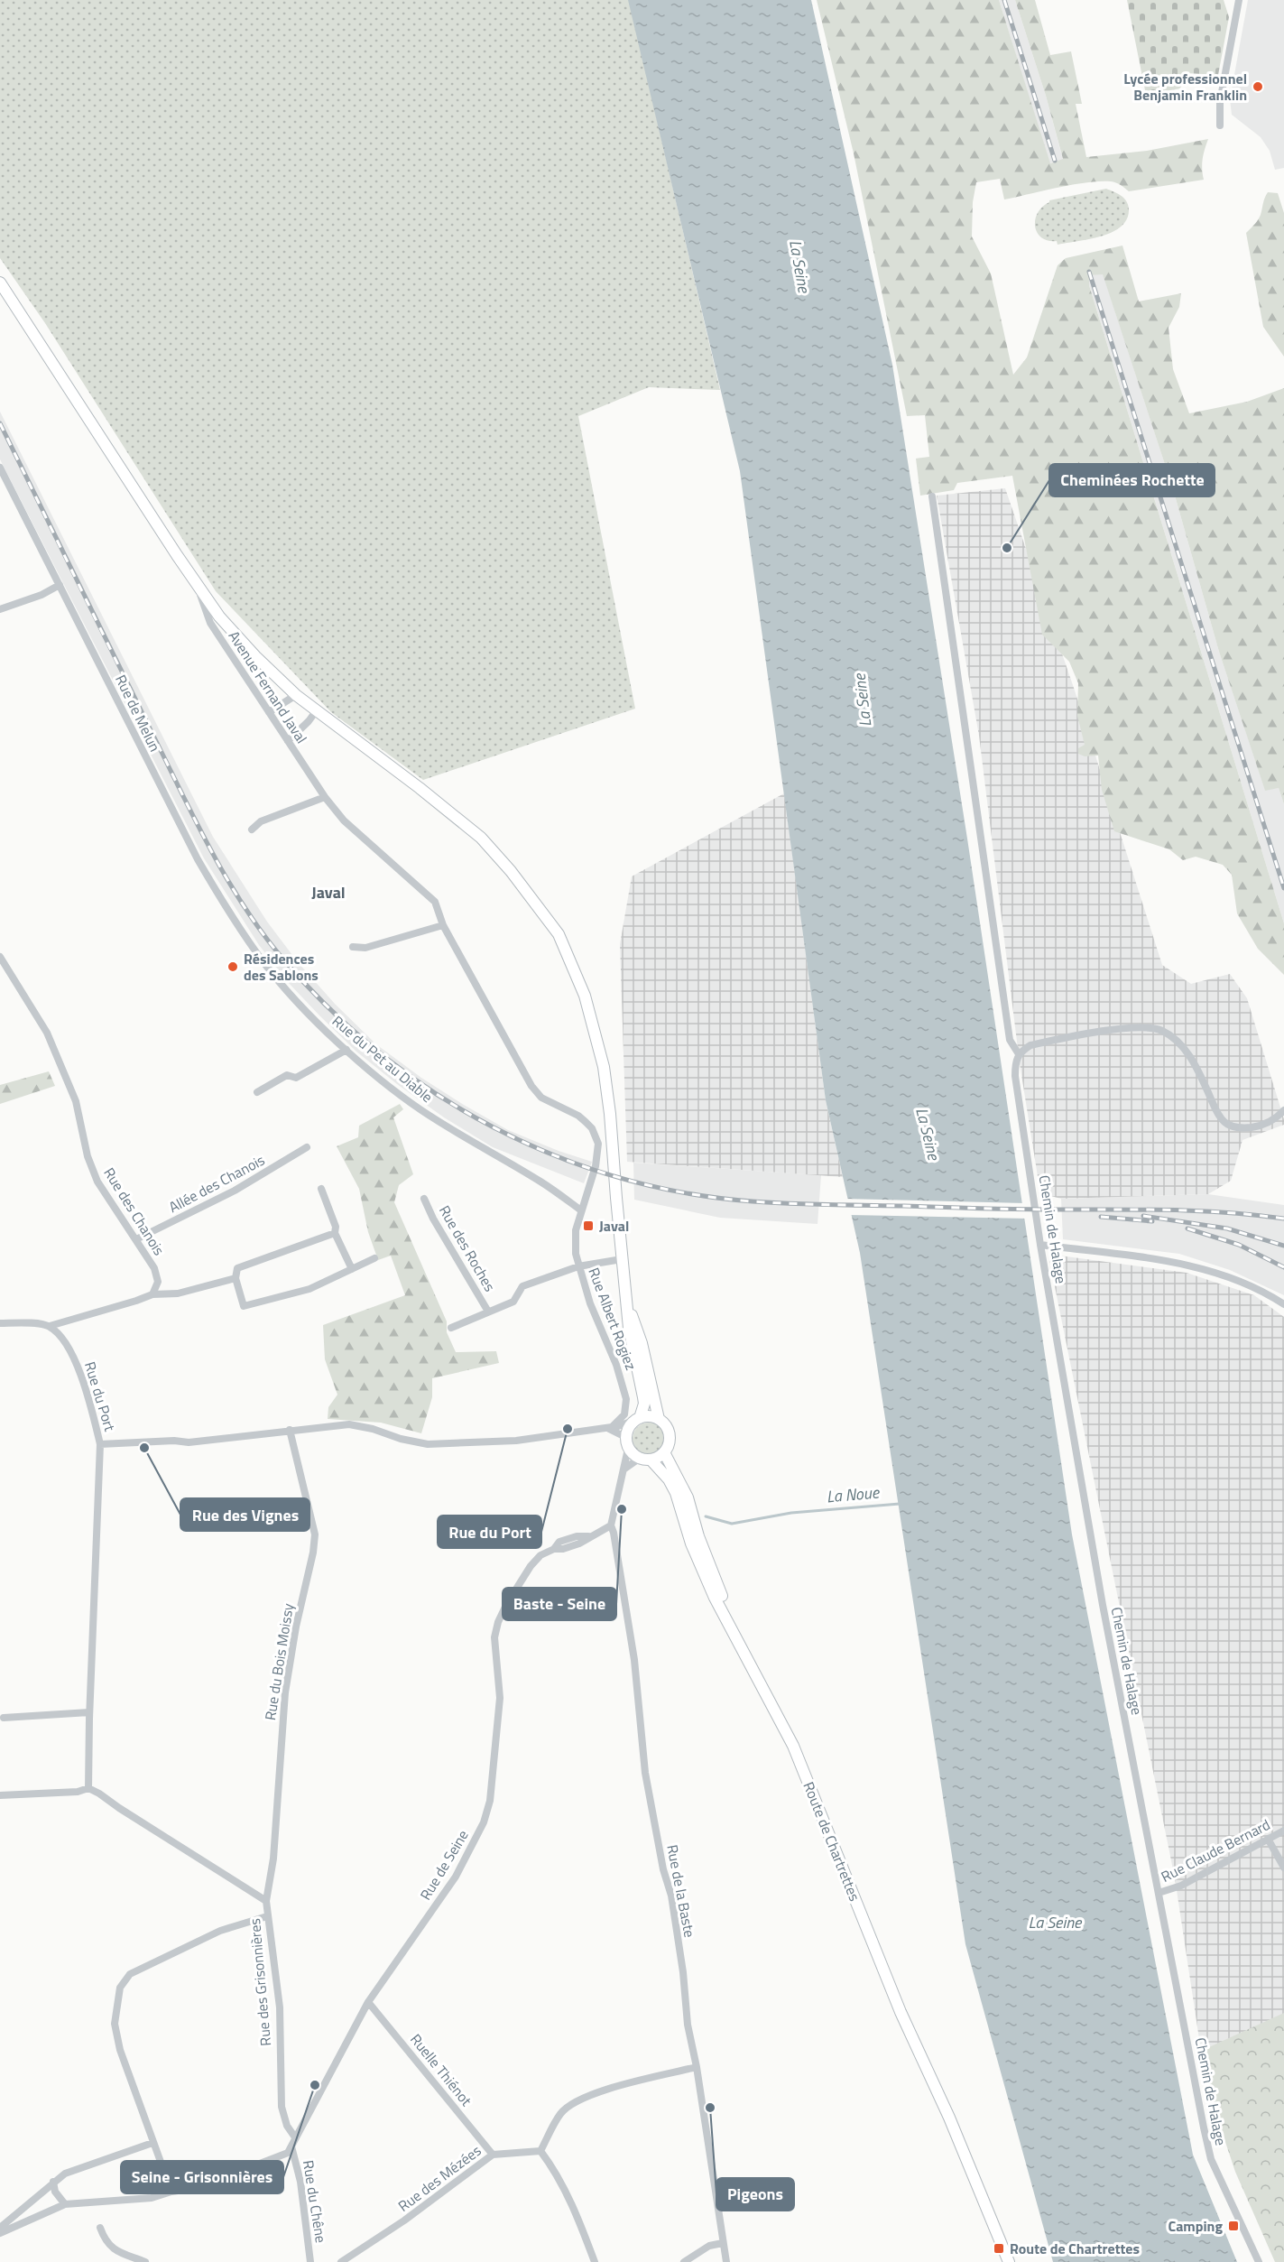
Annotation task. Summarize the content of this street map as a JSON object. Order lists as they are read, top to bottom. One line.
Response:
{"streets":{"main road":["Route de Chartrettes"],"street":["Avenue Fernand Javal","Rue de Melun","Rue du Pet au Diable","Allée des Chanois","Rue des Chanois","Chemin de Halage","Rue des Roches","Rue Albert Rogiez","Rue du Port","Rue du Bois Moissy","Rue Claude Bernard","Rue de Seine","Rue de la Baste","Rue des Grisonnières","Ruelle Thiénot","Rue des Mézées","Rue du Chêne"]},"crossings":[["Avenue Fernand Javal","Rue Albert Rogiez"],["Rue de Melun","Rue du Pet au Diable"],["Rue du Pet au Diable","Rue Albert Rogiez"],["Allée des Chanois","Rue des Chanois"],["Chemin de Halage","Rue Claude Bernard"],["Rue des Roches","Rue Albert Rogiez"],["Rue Albert Rogiez","Rue du Port"],["Rue du Port","Rue du Bois Moissy"],["Rue du Port","Route de Chartrettes"],["Rue du Bois Moissy","Rue des Grisonnières"],["Rue de Seine","Rue de la Baste"],["Rue de Seine","Rue des Grisonnières"],["Rue de Seine","Ruelle Thiénot"],["Rue de Seine","Rue du Chêne"],["Ruelle Thiénot","Rue des Mézées"]],"districts":["Javal"],"water":["La Seine","La Noue"],"places":{"other":["Lycée professionnel Benjamin Franklin","Cheminées Rochette","Résidences des Sablons","Rue du Port","Rue des Vignes","Baste - Seine","Seine - Grisonnières","Pigeons"],"transit":["Javal","Camping","Route de Chartrettes"]}}
